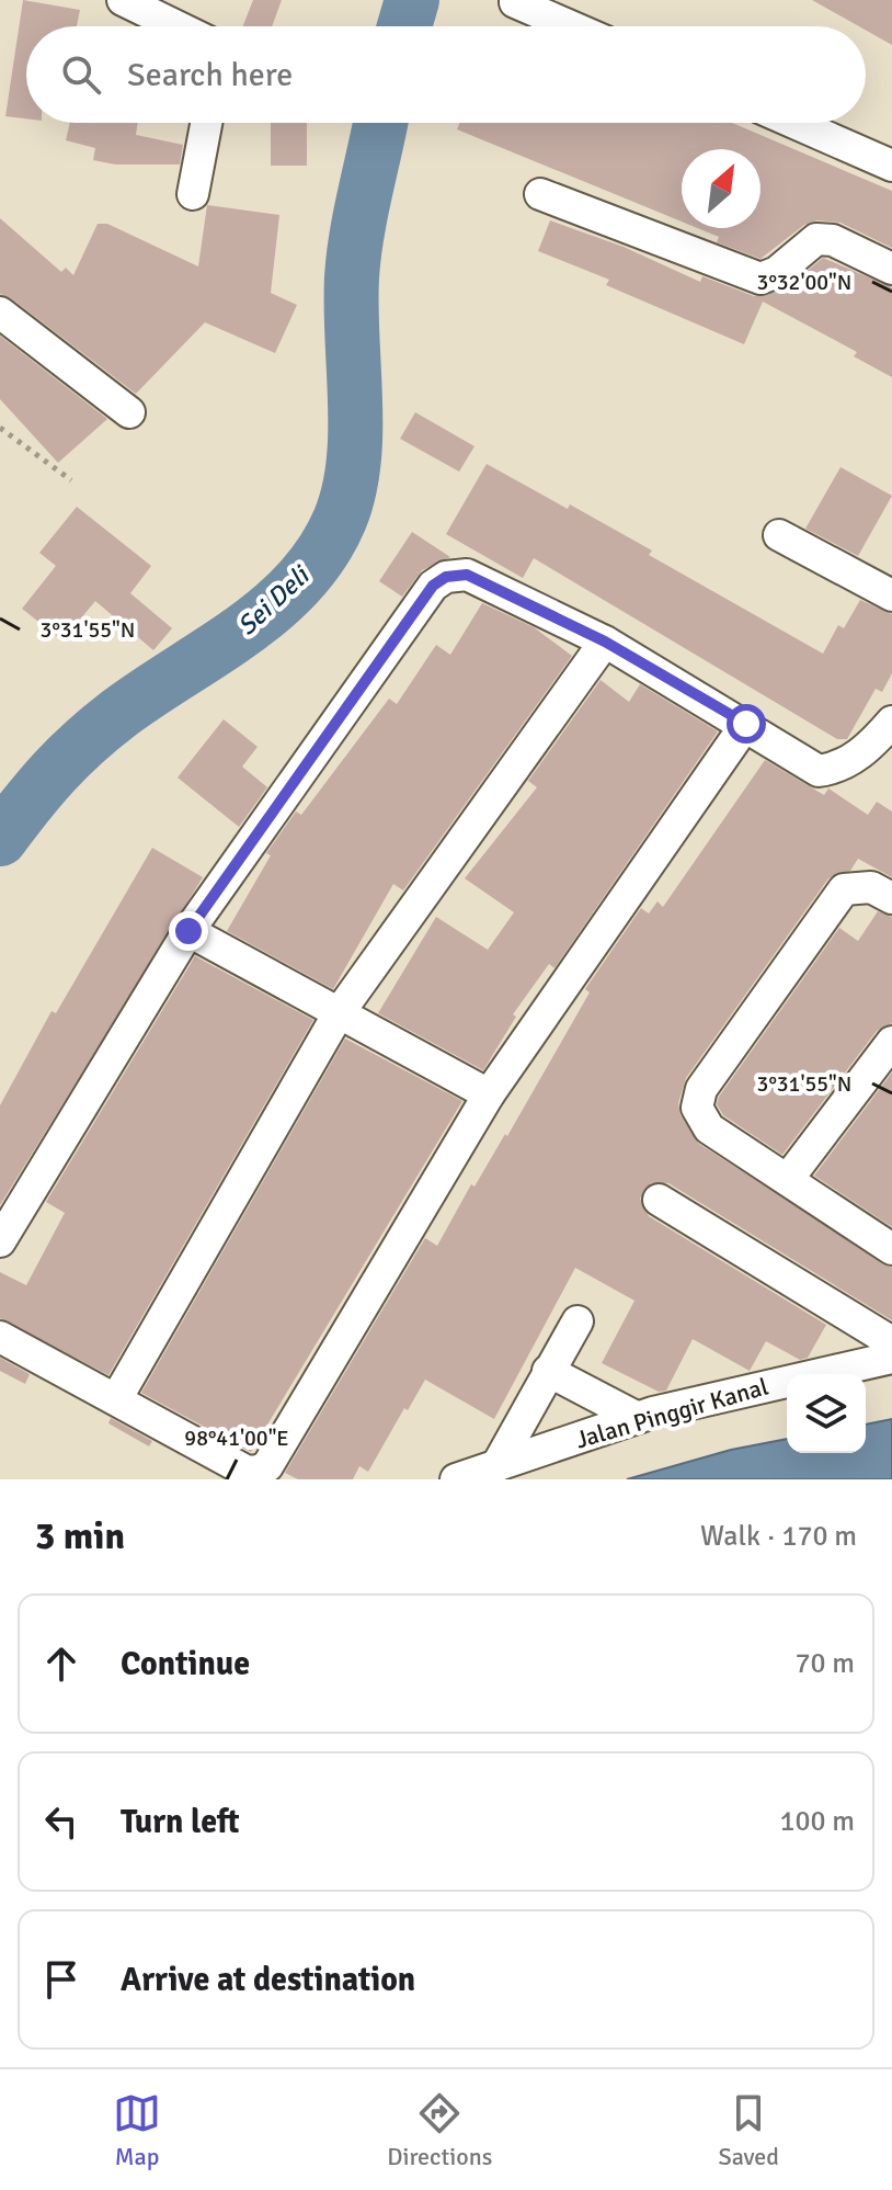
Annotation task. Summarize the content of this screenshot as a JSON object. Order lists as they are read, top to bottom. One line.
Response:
{"streets":{"street":["Jalan Pinggir Kanal"]},"water":["Sei Deli"],"north":"top right","page":{"search":"Search here","heading":["3 min","Walk · 170 m"],"list":[["Continue","70 m"],["Turn left","100 m"],"Arrive at destination"],"nav":["Map","Directions","Saved"]},"coordinates":["3°32'00\"N","3°31'55\"N","98°41'00\"E"]}
